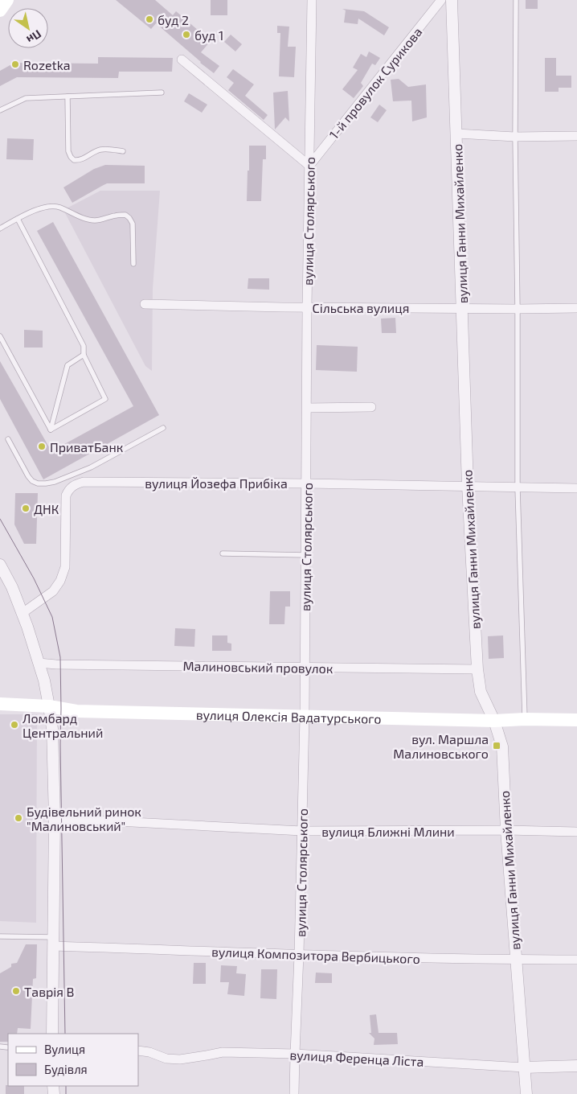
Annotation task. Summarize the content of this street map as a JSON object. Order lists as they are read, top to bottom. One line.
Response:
{"streets":{"main road":["вулиця Олексія Вадатурського"],"street":["1-й провулок Сурикова","вулиця Столярського","вулиця Ганни Михайленко","Сільська вулиця","вулиця Йозефа Прибіка","Малиновський провулок","вулиця Ближні Млини","вулиця Композитора Вербицького","вулиця Ференца Ліста"]},"crossings":[["1-й провулок Сурикова","вулиця Столярського"],["вулиця Столярського","Сільська вулиця"],["вулиця Столярського","вулиця Йозефа Прибіка"],["вулиця Столярського","Малиновський провулок"],["вулиця Столярського","вулиця Олексія Вадатурського"],["вулиця Столярського","вулиця Ближні Млини"],["вулиця Столярського","вулиця Композитора Вербицького"],["вулиця Столярського","вулиця Ференца Ліста"],["вулиця Ганни Михайленко","Сільська вулиця"],["вулиця Ганни Михайленко","вулиця Йозефа Прибіка"],["вулиця Ганни Михайленко","Малиновський провулок"],["вулиця Ганни Михайленко","вулиця Олексія Вадатурського"],["вулиця Ганни Михайленко","вулиця Ближні Млини"],["вулиця Ганни Михайленко","вулиця Композитора Вербицького"],["вулиця Ганни Михайленко","вулиця Ференца Ліста"]],"places":{"other":["буд 2","буд 1","Rozetka","ПриватБанк","ДНК","Ломбард Центральний","Будівельний ринок \"Малиновський\"","Таврія В"],"transit":["вул. Маршла Малиновського"]},"legend":["Вулиця","Будівля"],"north":"bottom right"}
